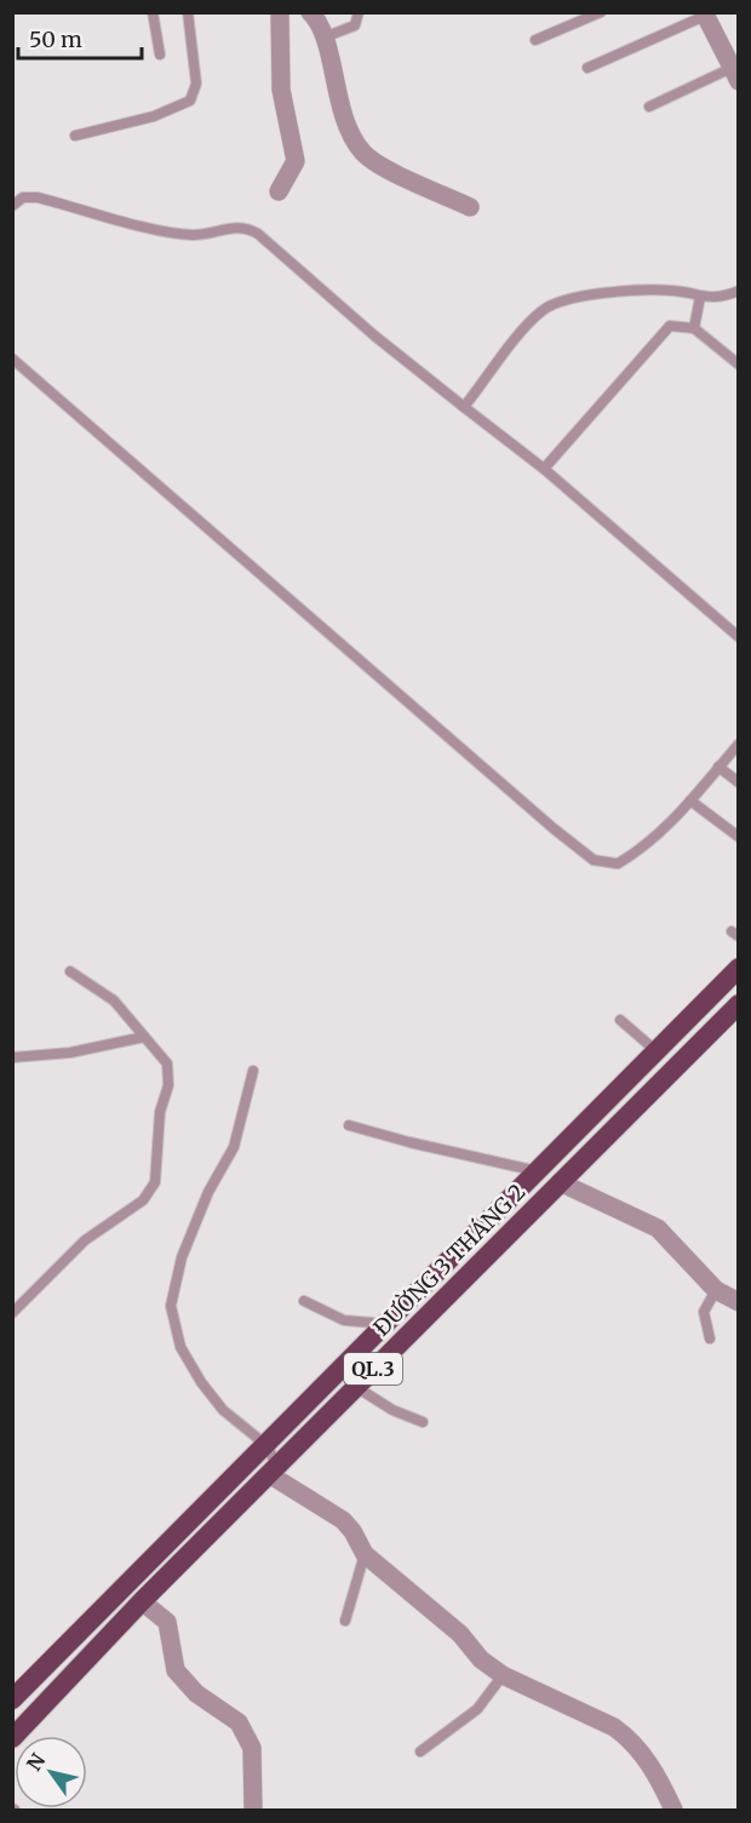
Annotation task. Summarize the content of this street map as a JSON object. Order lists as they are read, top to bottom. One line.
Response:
{"streets":{"highway":["ĐƯỜNG 3 THÁNG 2","QL.3"]},"scale_bar":"50 m","north":"top left"}
